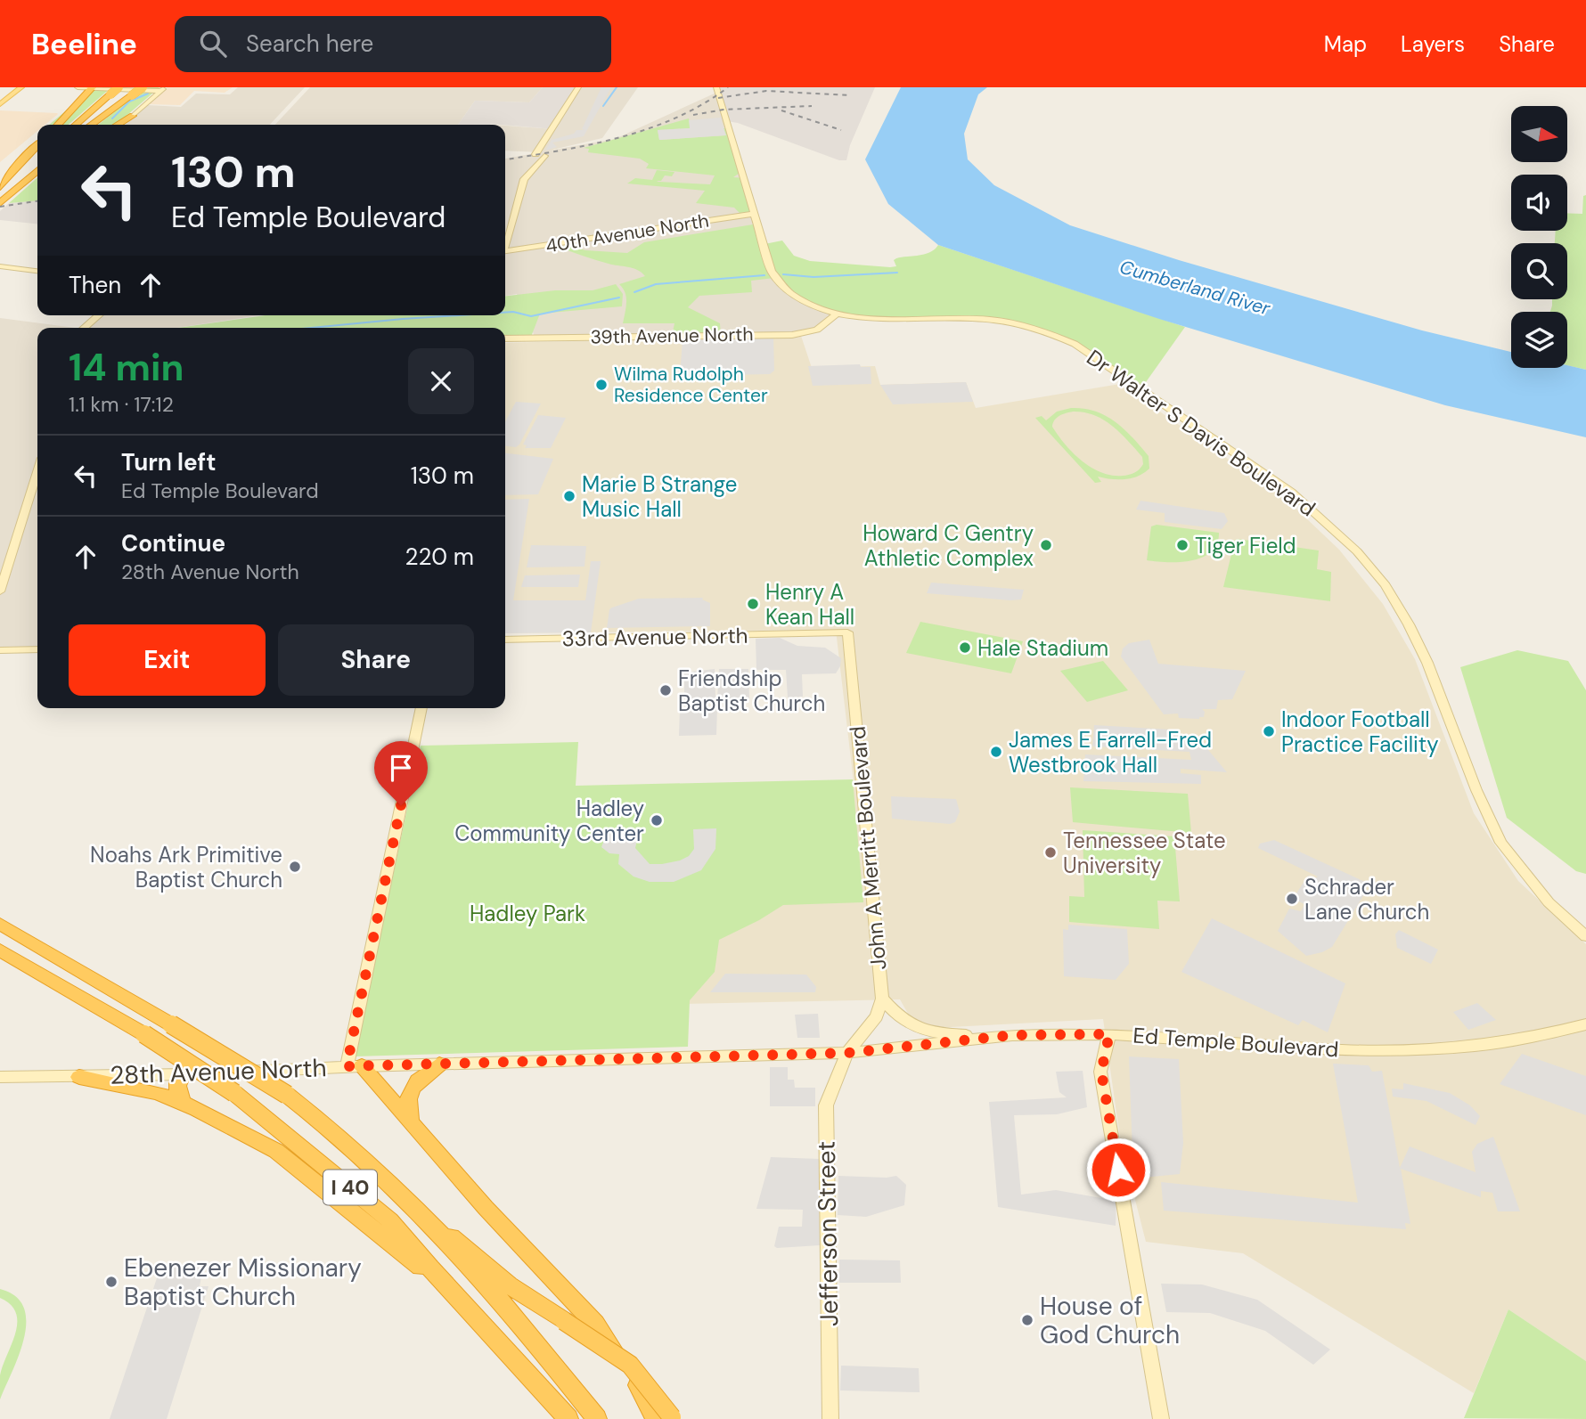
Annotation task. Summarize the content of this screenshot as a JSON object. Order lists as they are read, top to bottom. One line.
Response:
{"streets":{"highway":["I 40"],"main road":["40th Avenue North","39th Avenue North","Dr Walter S Davis Boulevard","33rd Avenue North","John A Merritt Boulevard","Ed Temple Boulevard","28th Avenue North","Jefferson Street"]},"crossings":[["40th Avenue North","Dr Walter S Davis Boulevard"],["39th Avenue North","Dr Walter S Davis Boulevard"],["33rd Avenue North","John A Merritt Boulevard"],["John A Merritt Boulevard","Ed Temple Boulevard"],["John A Merritt Boulevard","28th Avenue North"],["John A Merritt Boulevard","Jefferson Street"],["Ed Temple Boulevard","28th Avenue North"],["Ed Temple Boulevard","Jefferson Street"],["28th Avenue North","I 40"],["28th Avenue North","Jefferson Street"]],"water":["Cumberland River"],"parks":["Hadley Park"],"places":["Wilma Rudolph Residence Center","Marie B Strange Music Hall","Howard C Gentry Athletic Complex","Tiger Field","Henry A Kean Hall","Hale Stadium","Friendship Baptist Church","Indoor Football Practice Facility","James E Farrell-Fred Westbrook Hall","Hadley Community Center","Tennessee State University","Noahs Ark Primitive Baptist Church","Schrader Lane Church","Ebenezer Missionary Baptist Church","House of God Church"],"north":"right","page":{"header":"Beeline","search":"Search here","nav":["Map","Layers","Share"],"turn":["130 m","Ed Temple Boulevard"],"then":"Then","heading":["14 min","1.1 km · 17:12"],"list":[{"name":"Turn left","note":"Ed Temple Boulevard","value":"130 m"},{"name":"Continue","note":"28th Avenue North","value":"220 m"}],"buttons":["Exit","Share"]}}
